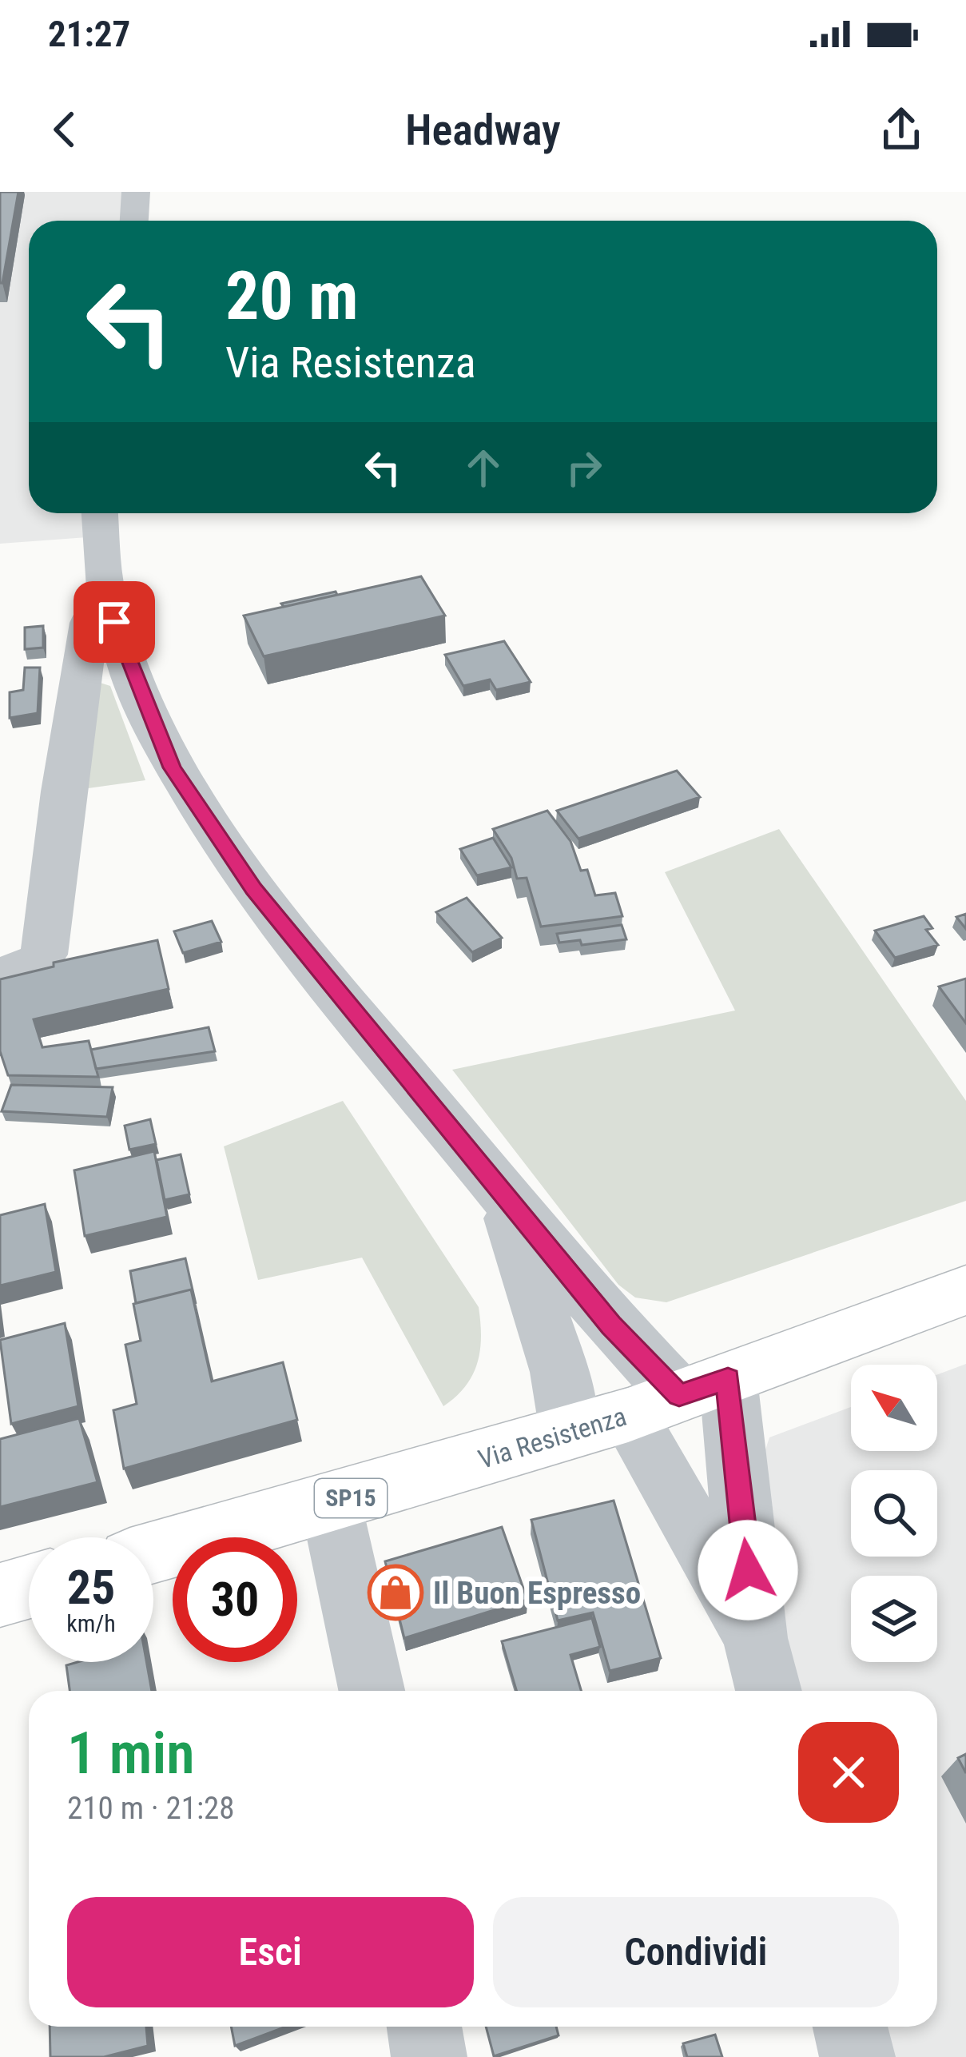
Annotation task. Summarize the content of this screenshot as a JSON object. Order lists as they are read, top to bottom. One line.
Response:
{"streets":{"main road":["Via Resistenza","SP15"]},"places":{"shop":["Il Buon Espresso"]},"north":"top left","page":{"status":"21:27","header":"Headway","turn":["20 m","Via Resistenza"],"speed":"25 km/h","limit":"30","heading":["1 min","210 m · 21:28"],"buttons":["Esci","Condividi"]}}
